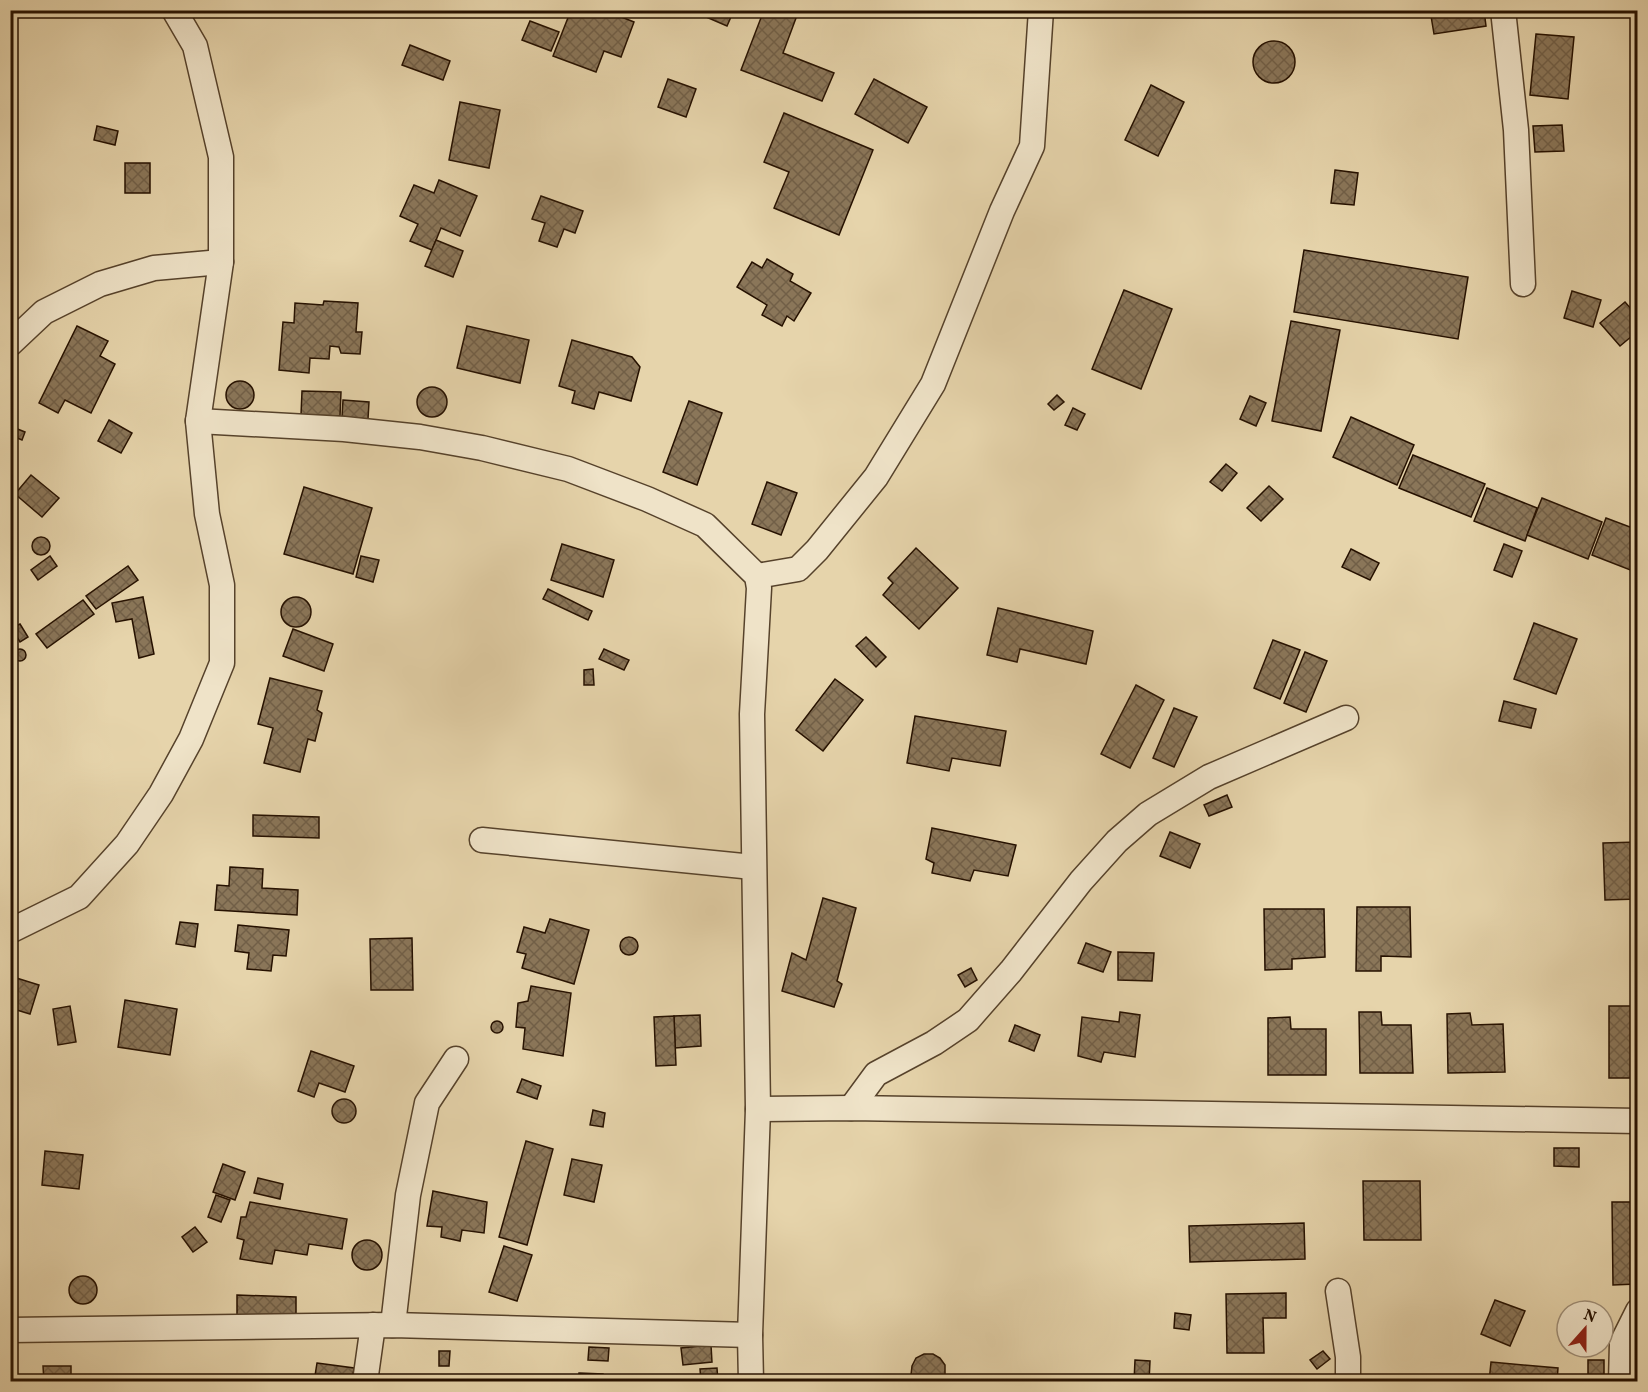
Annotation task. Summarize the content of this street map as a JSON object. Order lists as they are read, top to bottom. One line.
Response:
{"north":"top"}
